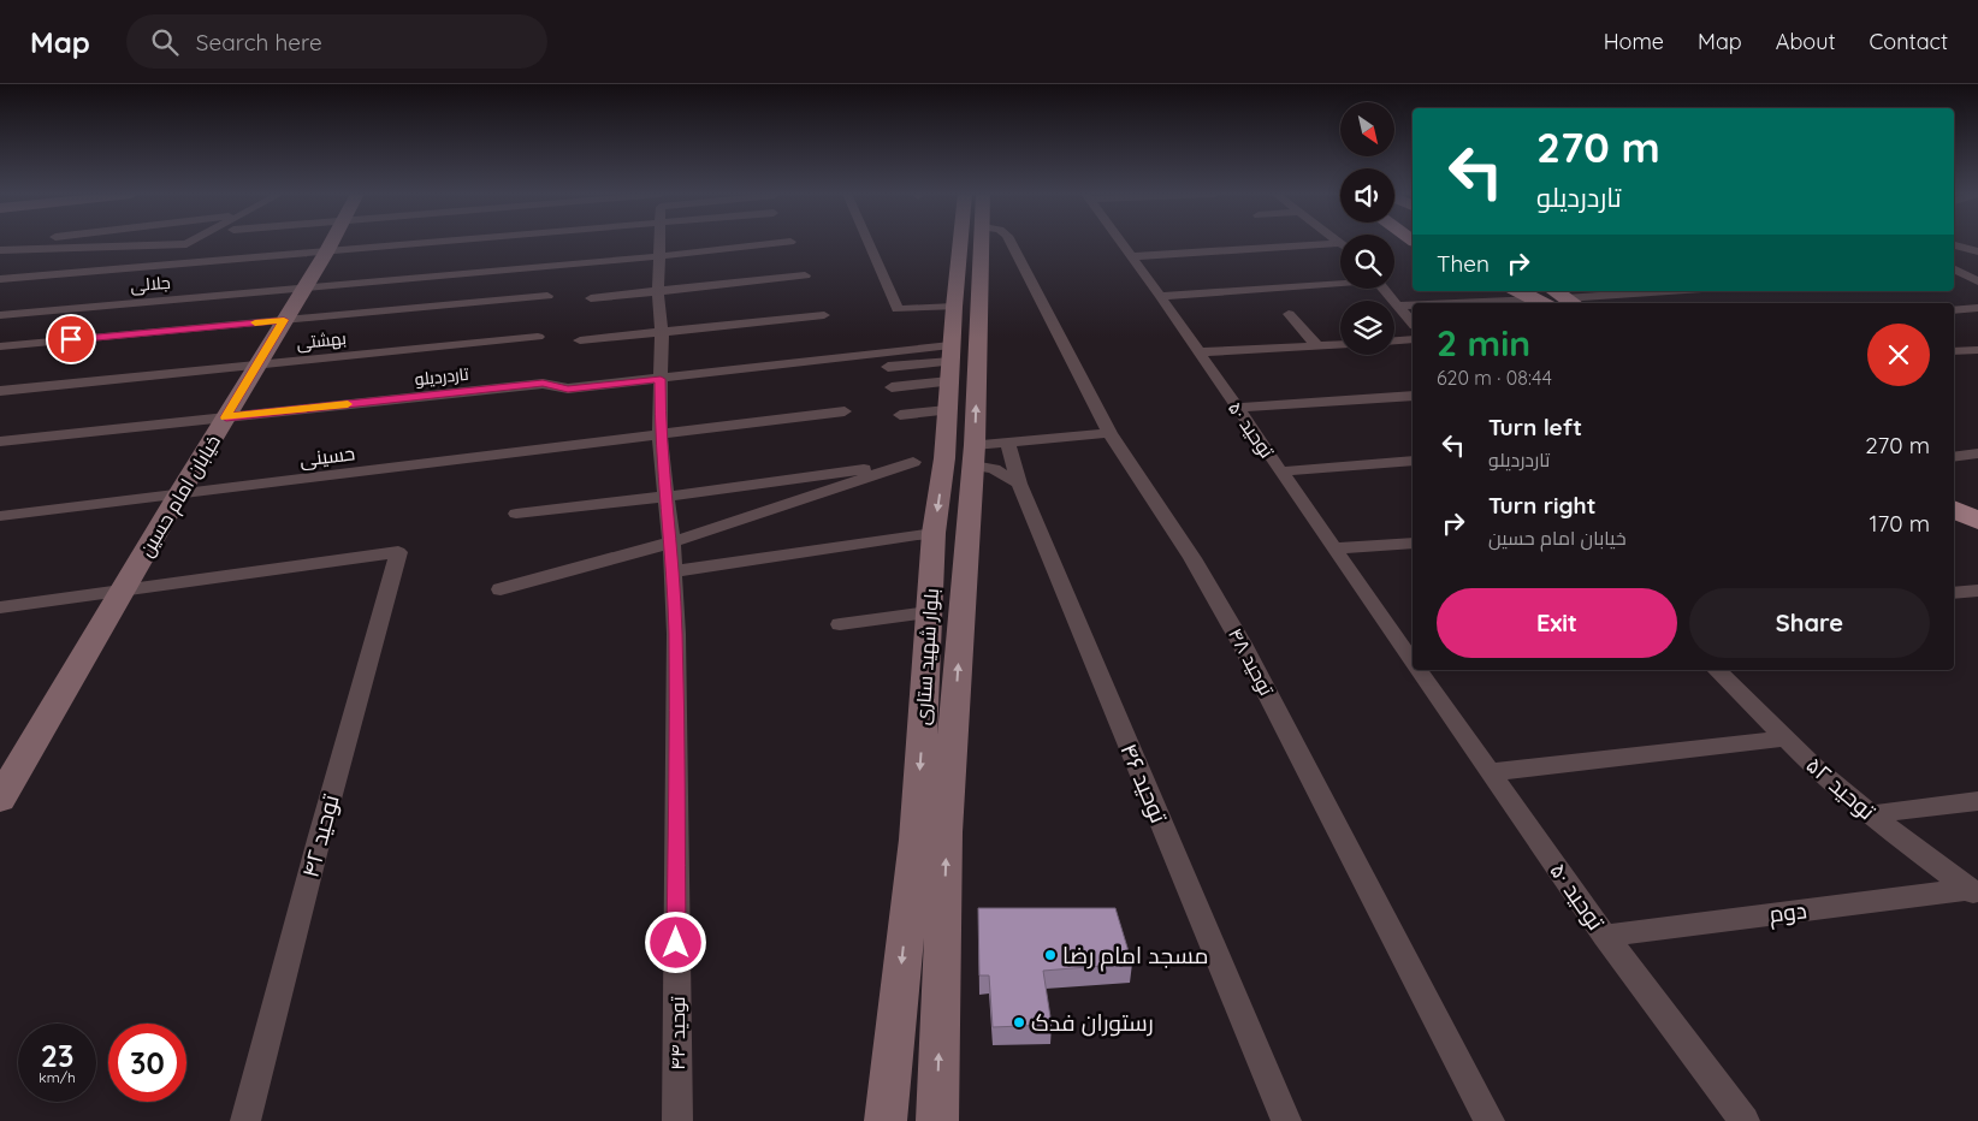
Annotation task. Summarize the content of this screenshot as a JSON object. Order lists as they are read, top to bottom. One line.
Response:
{"streets":{"main road":["خیابان امام حسین","بلوار شهید ستاری"],"street":["جلالی","بهشتی","تاردردیلو","توحید ۵۰","حسینی","توحید ۴۸","توحید ۴۶","توحید ۵۲","توحید ۴۲","دوم","توحید ۴۴"]},"crossings":[["جلالی","خیابان امام حسین"],["جلالی","توحید ۴۴"],["بهشتی","خیابان امام حسین"],["تاردردیلو","خیابان امام حسین"],["تاردردیلو","بلوار شهید ستاری"],["تاردردیلو","توحید ۴۴"],["توحید ۵۰","دوم"],["حسینی","خیابان امام حسین"],["حسینی","توحید ۴۴"],["توحید ۵۲","دوم"]],"places":["مسجد امام رضا","رستوران فدک"],"north":"bottom right","page":{"header":"Map","search":"Search here","nav":["Home","Map","About","Contact"],"turn":["270 m","تاردردیلو"],"then":"Then","heading":["2 min","620 m · 08:44"],"list":[{"name":"Turn left","note":"تاردردیلو","value":"270 m"},{"name":"Turn right","note":"خیابان امام حسین","value":"170 m"}],"buttons":["Exit","Share"],"speed":"23 km/h","limit":"30"}}
